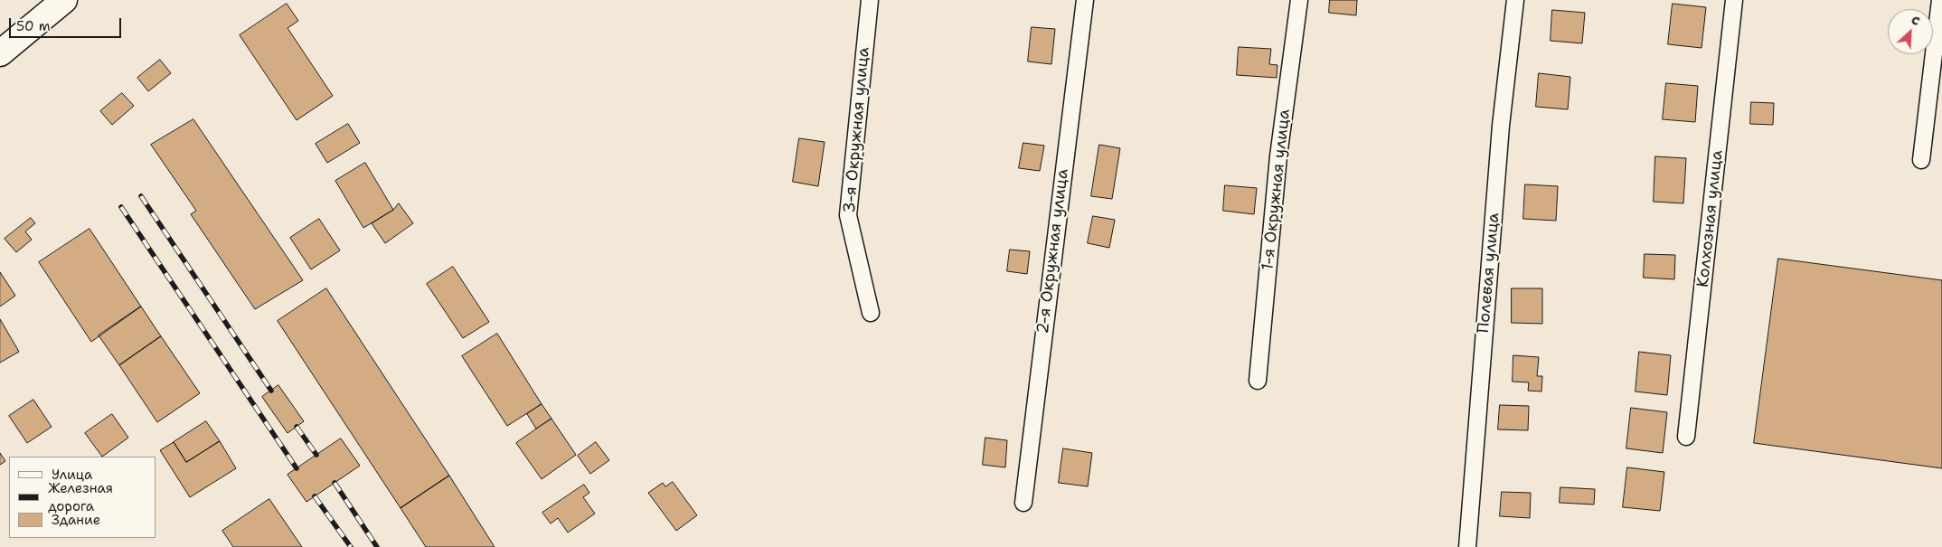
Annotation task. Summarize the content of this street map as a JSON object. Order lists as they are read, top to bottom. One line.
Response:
{"streets":{"street":["3-я Окружная улица","1-я Окружная улица","Колхозная улица","2-я Окружная улица","Полевая улица"]},"legend":["Улица","Железная дорога","Здание"],"scale_bar":"50 m","north":"top right"}
